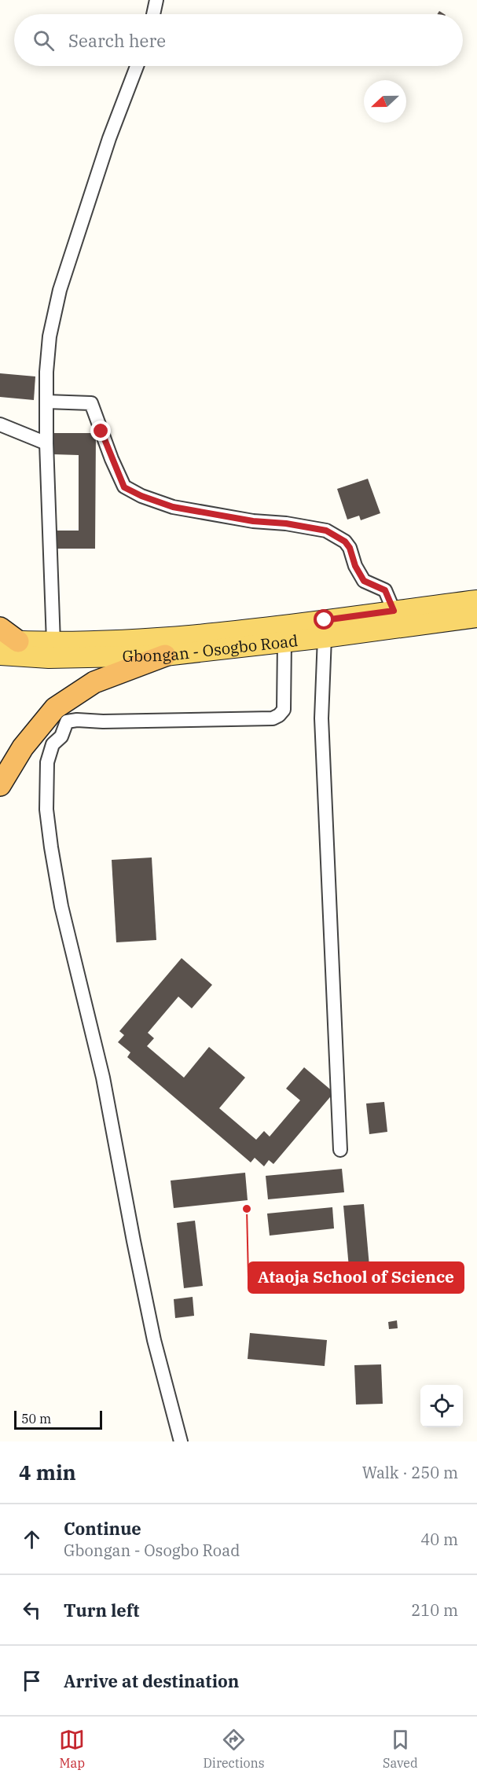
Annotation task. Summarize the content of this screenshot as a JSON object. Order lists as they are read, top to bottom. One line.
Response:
{"streets":{"main road":["Gbongan - Osogbo Road"]},"places":["Ataoja School of Science"],"scale_bar":"50 m","north":"left","page":{"search":"Search here","scale":"50 m","heading":["4 min","Walk · 250 m"],"list":[["Continue","Gbongan - Osogbo Road","40 m"],["Turn left","210 m"],"Arrive at destination"],"nav":["Map","Directions","Saved"]}}
